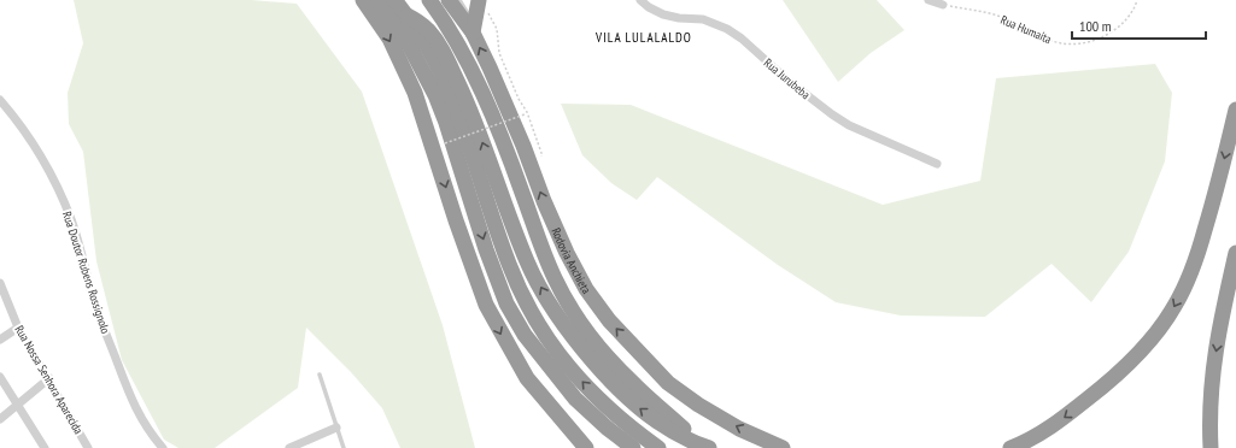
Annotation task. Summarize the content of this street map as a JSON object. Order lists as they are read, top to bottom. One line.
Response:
{"streets":{"highway":["Rodovia Anchieta"],"street":["Rua Jurubeba","Rua Doutor Rubens Rossignolo","Rua Nossa Senhora Aparecida"],"path":["Rua Humaíta"]},"districts":["VILA LULALALDO"],"scale_bar":"100 m"}
